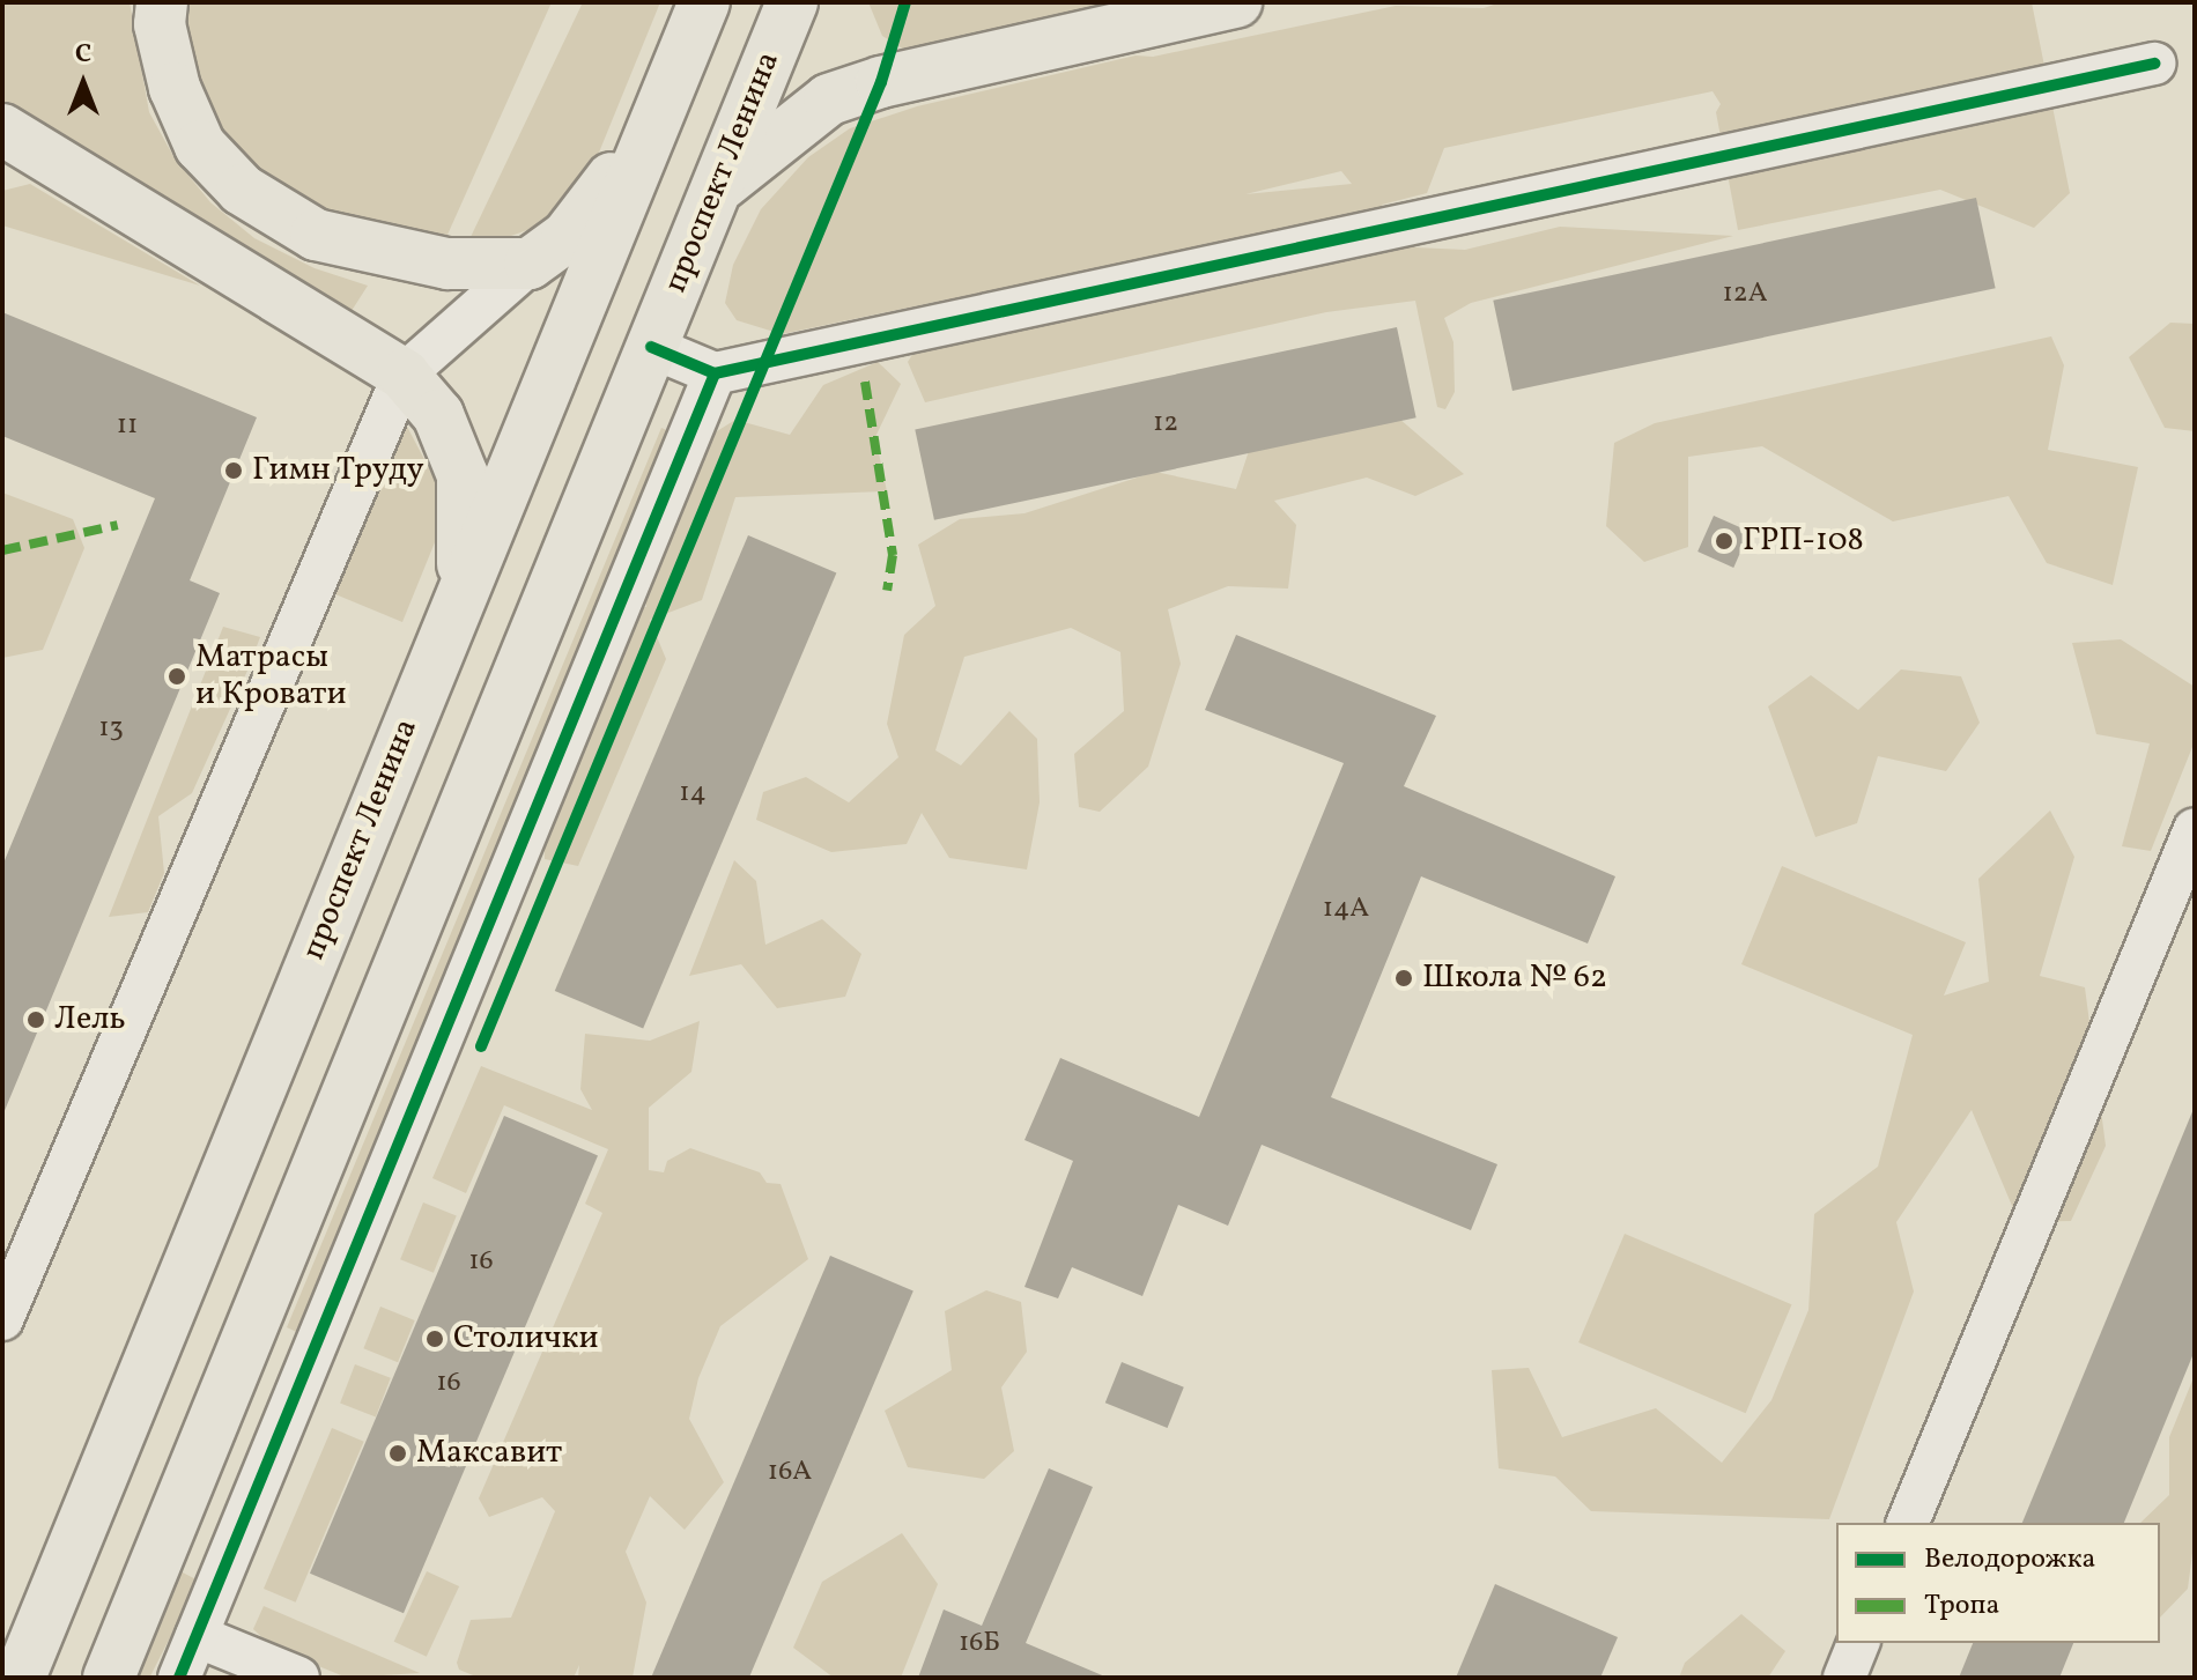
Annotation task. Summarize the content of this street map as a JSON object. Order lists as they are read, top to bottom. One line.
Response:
{"streets":{"main road":["проспект Ленина"]},"places":["Гимн Труду","ГРП-108","Матрасы и Кровати","Школа № 62","Лель","Столички","Максавит"],"house_numbers":["12А","12","11","13","14","14А","16","16","16А","16Б"],"legend":["Велодорожка","Тропа"],"north":"top"}
